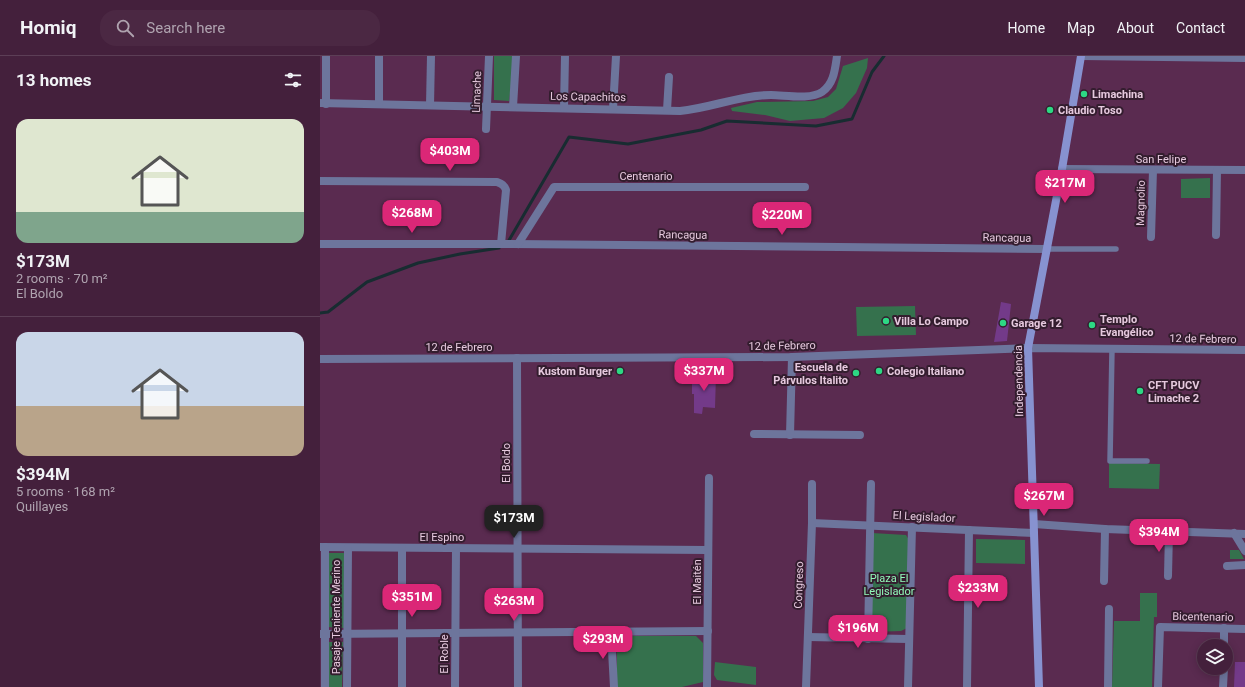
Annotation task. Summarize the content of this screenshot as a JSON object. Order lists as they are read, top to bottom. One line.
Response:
{"streets":{"main road":["Independencia"],"street":["Limache","Los Capachitos","San Felipe","Centenario","Magnolio","Rancagua","12 de Febrero","El Boldo","El Legislador","El Espino","El Maitén","Congreso","Pasaje Teniente Merino","Bicentenario","El Roble"]},"crossings":[["Limache","Los Capachitos"],["San Felipe","Magnolio"],["San Felipe","Independencia"],["Centenario","Rancagua"],["Rancagua","Independencia"],["12 de Febrero","Independencia"],["12 de Febrero","El Boldo"],["Independencia","El Legislador"],["El Boldo","El Espino"],["El Legislador","Congreso"],["El Espino","El Maitén"],["El Espino","Pasaje Teniente Merino"],["El Espino","El Roble"]],"parks":["Plaza El Legislador"],"places":["Limachina","Claudio Toso","Villa Lo Campo","Garage 12","Templo Evangélico","Kustom Burger","Colegio Italiano","Escuela de Párvulos Italito","CFT PUCV Limache 2"],"page":{"header":"Homiq","search":"Search here","nav":["Home","Map","About","Contact"],"heading":"13 homes","list":[{"name":"$173M","note":"2 rooms · 70 m² · El Boldo"},{"name":"$394M","note":"5 rooms · 168 m² · Quillayes"}],"price":["$403M","$217M","$268M","$220M","$337M","$267M","$173M","$394M","$233M","$351M","$263M","$196M","$293M"]}}
